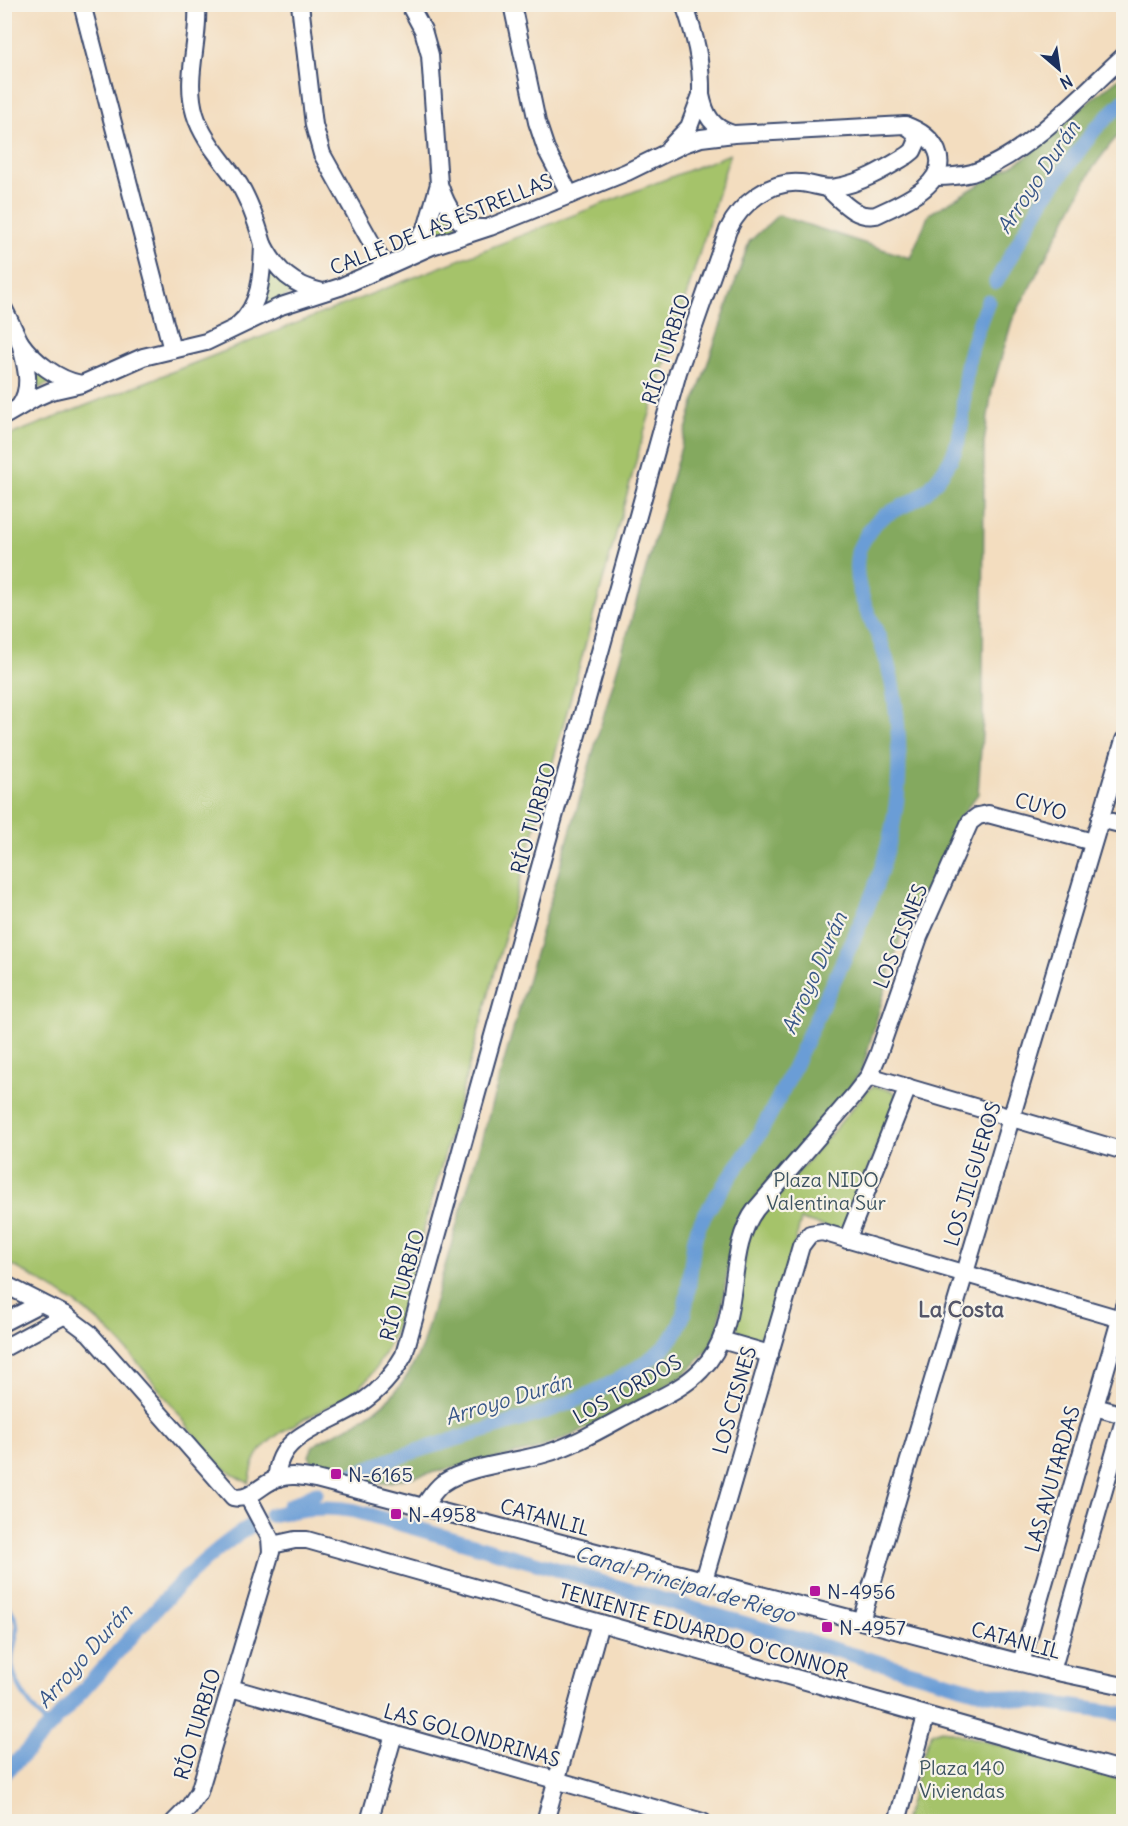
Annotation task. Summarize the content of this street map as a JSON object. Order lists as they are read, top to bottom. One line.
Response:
{"streets":{"street":["CALLE DE LAS ESTRELLAS","RÍO TURBIO","CUYO","LOS CISNES","LOS JILGUEROS","LOS TORDOS","LAS AVUTARDAS","CATANLIL","TENIENTE EDUARDO O'CONNOR","LAS GOLONDRINAS"]},"crossings":[["RÍO TURBIO","CATANLIL"],["RÍO TURBIO","TENIENTE EDUARDO O'CONNOR"],["RÍO TURBIO","LAS GOLONDRINAS"],["CUYO","LOS CISNES"],["CUYO","LOS JILGUEROS"],["LOS CISNES","LOS TORDOS"],["LOS CISNES","CATANLIL"],["LOS JILGUEROS","CATANLIL"],["LOS TORDOS","CATANLIL"],["LAS AVUTARDAS","CATANLIL"]],"districts":["La Costa"],"water":["Arroyo Durán","Canal Principal de Riego"],"parks":["Plaza NIDO Valentina Sur","Plaza 140 Viviendas"],"places":{"transit":["N-6165","N-4958","N-4956","N-4957"]},"north":"bottom right"}
